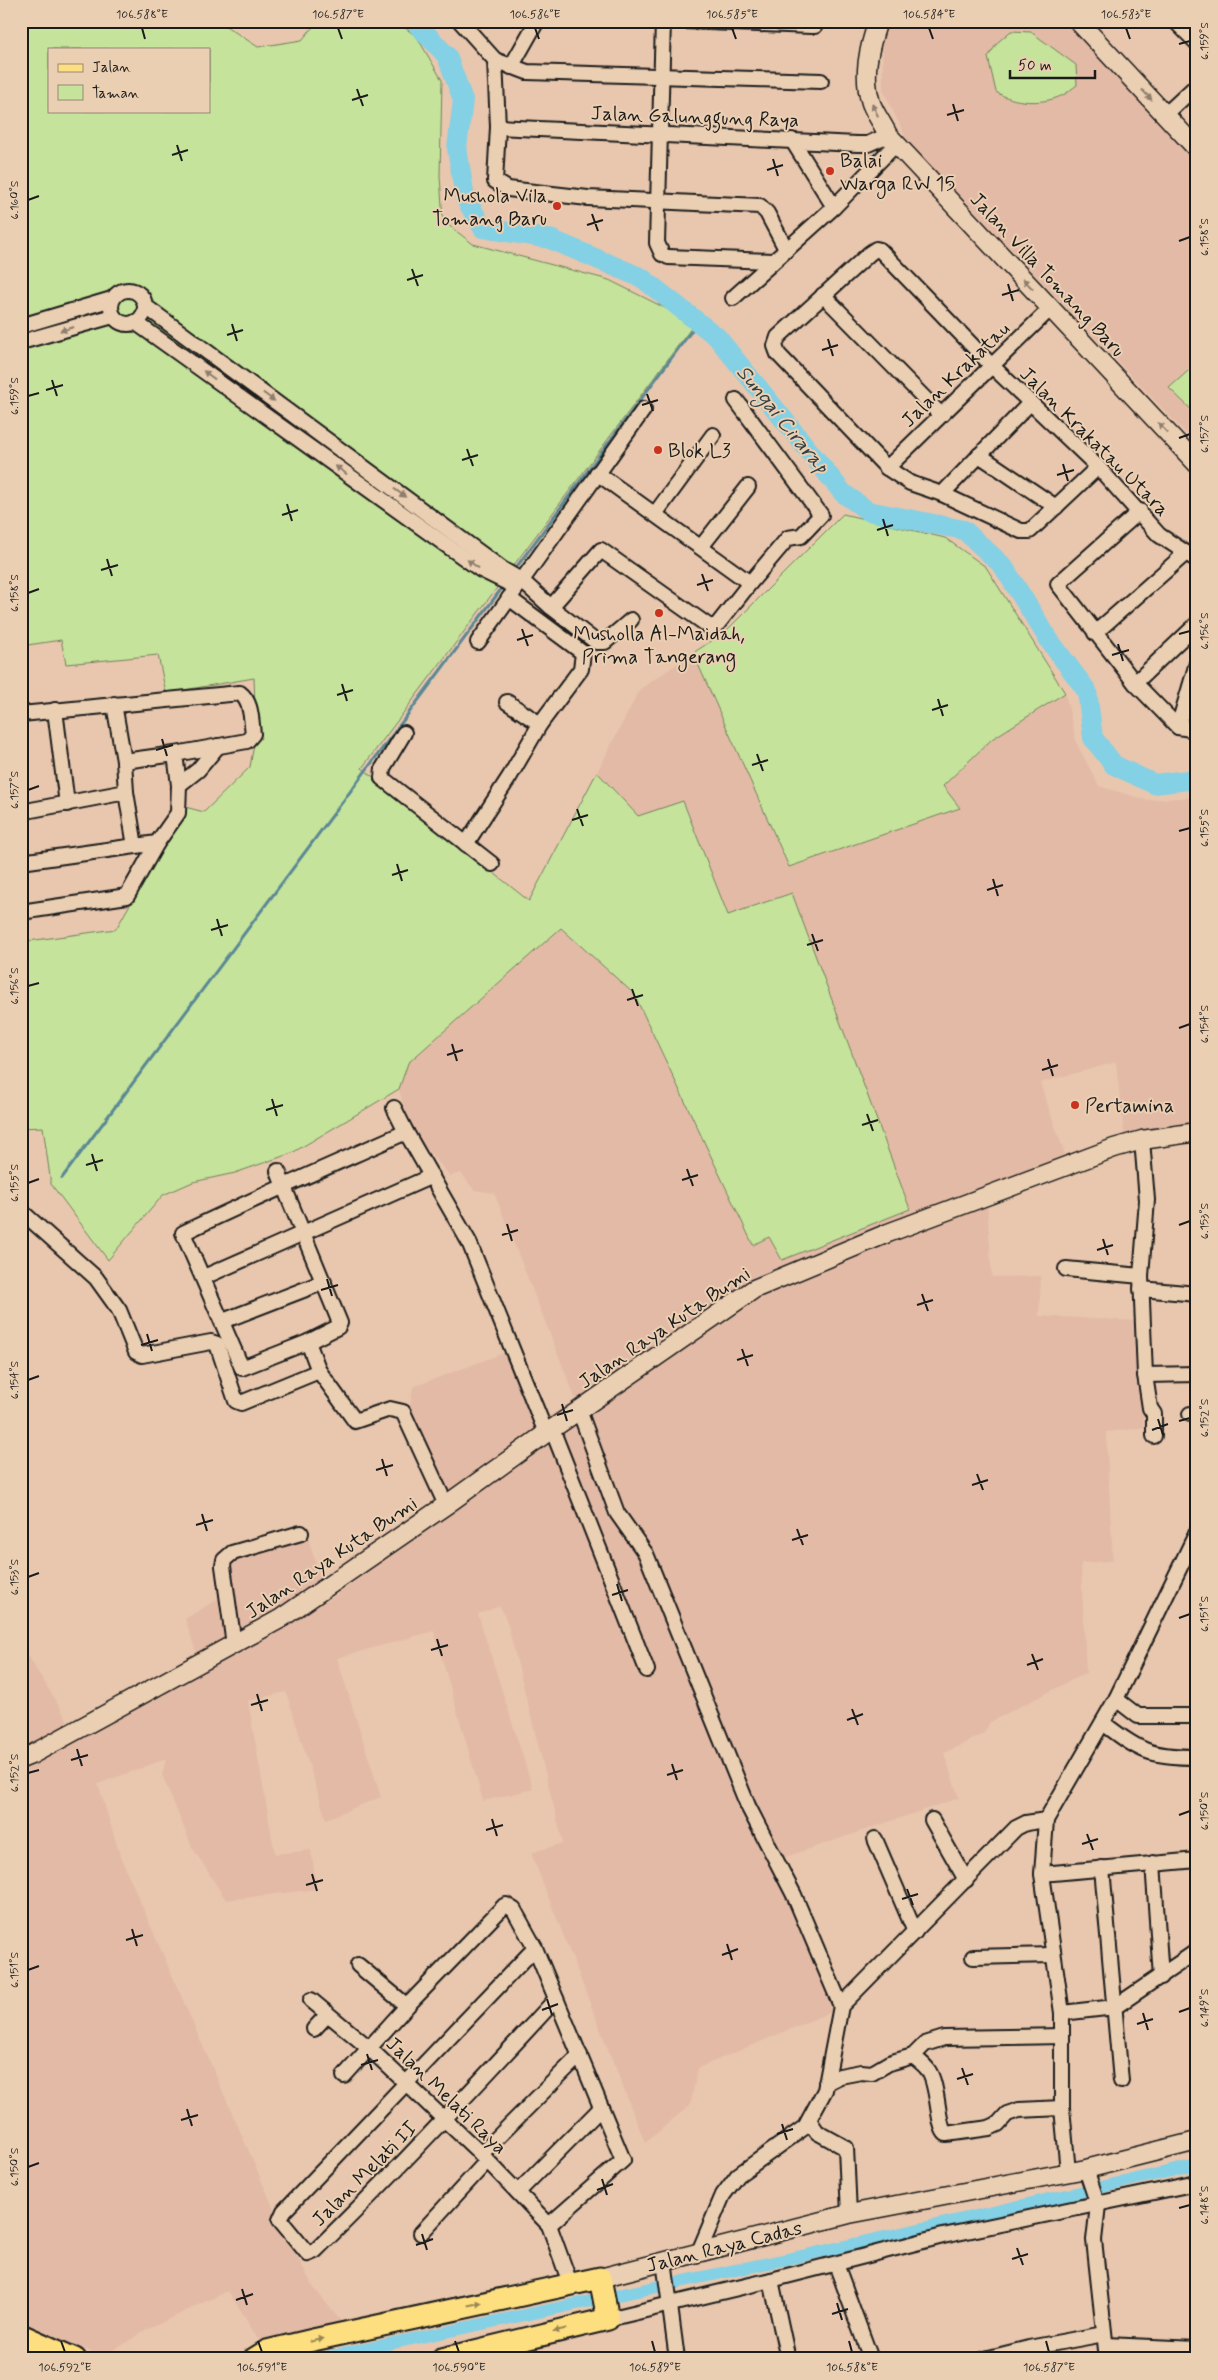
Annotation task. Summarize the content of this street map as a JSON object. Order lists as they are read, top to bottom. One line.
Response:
{"streets":{"main road":["Jalan Raya Cadas"],"street":["Jalan Galunggung Raya","Jalan Villa Tomang Baru","Jalan Krakatau","Jalan Krakatau Utara","Jalan Raya Kuta Bumi","Jalan Melati Raya","Jalan Melati II"]},"crossings":[["Jalan Galunggung Raya","Jalan Villa Tomang Baru"],["Jalan Villa Tomang Baru","Jalan Krakatau"],["Jalan Krakatau","Jalan Krakatau Utara"],["Jalan Melati Raya","Jalan Melati II"]],"water":["Sungai Cirarap"],"places":["Balai Warga RW 15","Mushola Vila Tomang Baru","Blok L3","Musholla Al-Maidah, Prima Tangerang","Pertamina"],"legend":["Jalan","Taman"],"scale_bar":"50 m","coordinates":["106.588°E","106.587°E","106.586°E","106.585°E","106.584°E","106.583°E","6.159°S","6.160°S","6.158°S","6.157°S","6.156°S","6.155°S","6.154°S","6.153°S","6.152°S","6.151°S","6.150°S","6.149°S","6.148°S","106.592°E","106.591°E","106.590°E","106.589°E"]}
